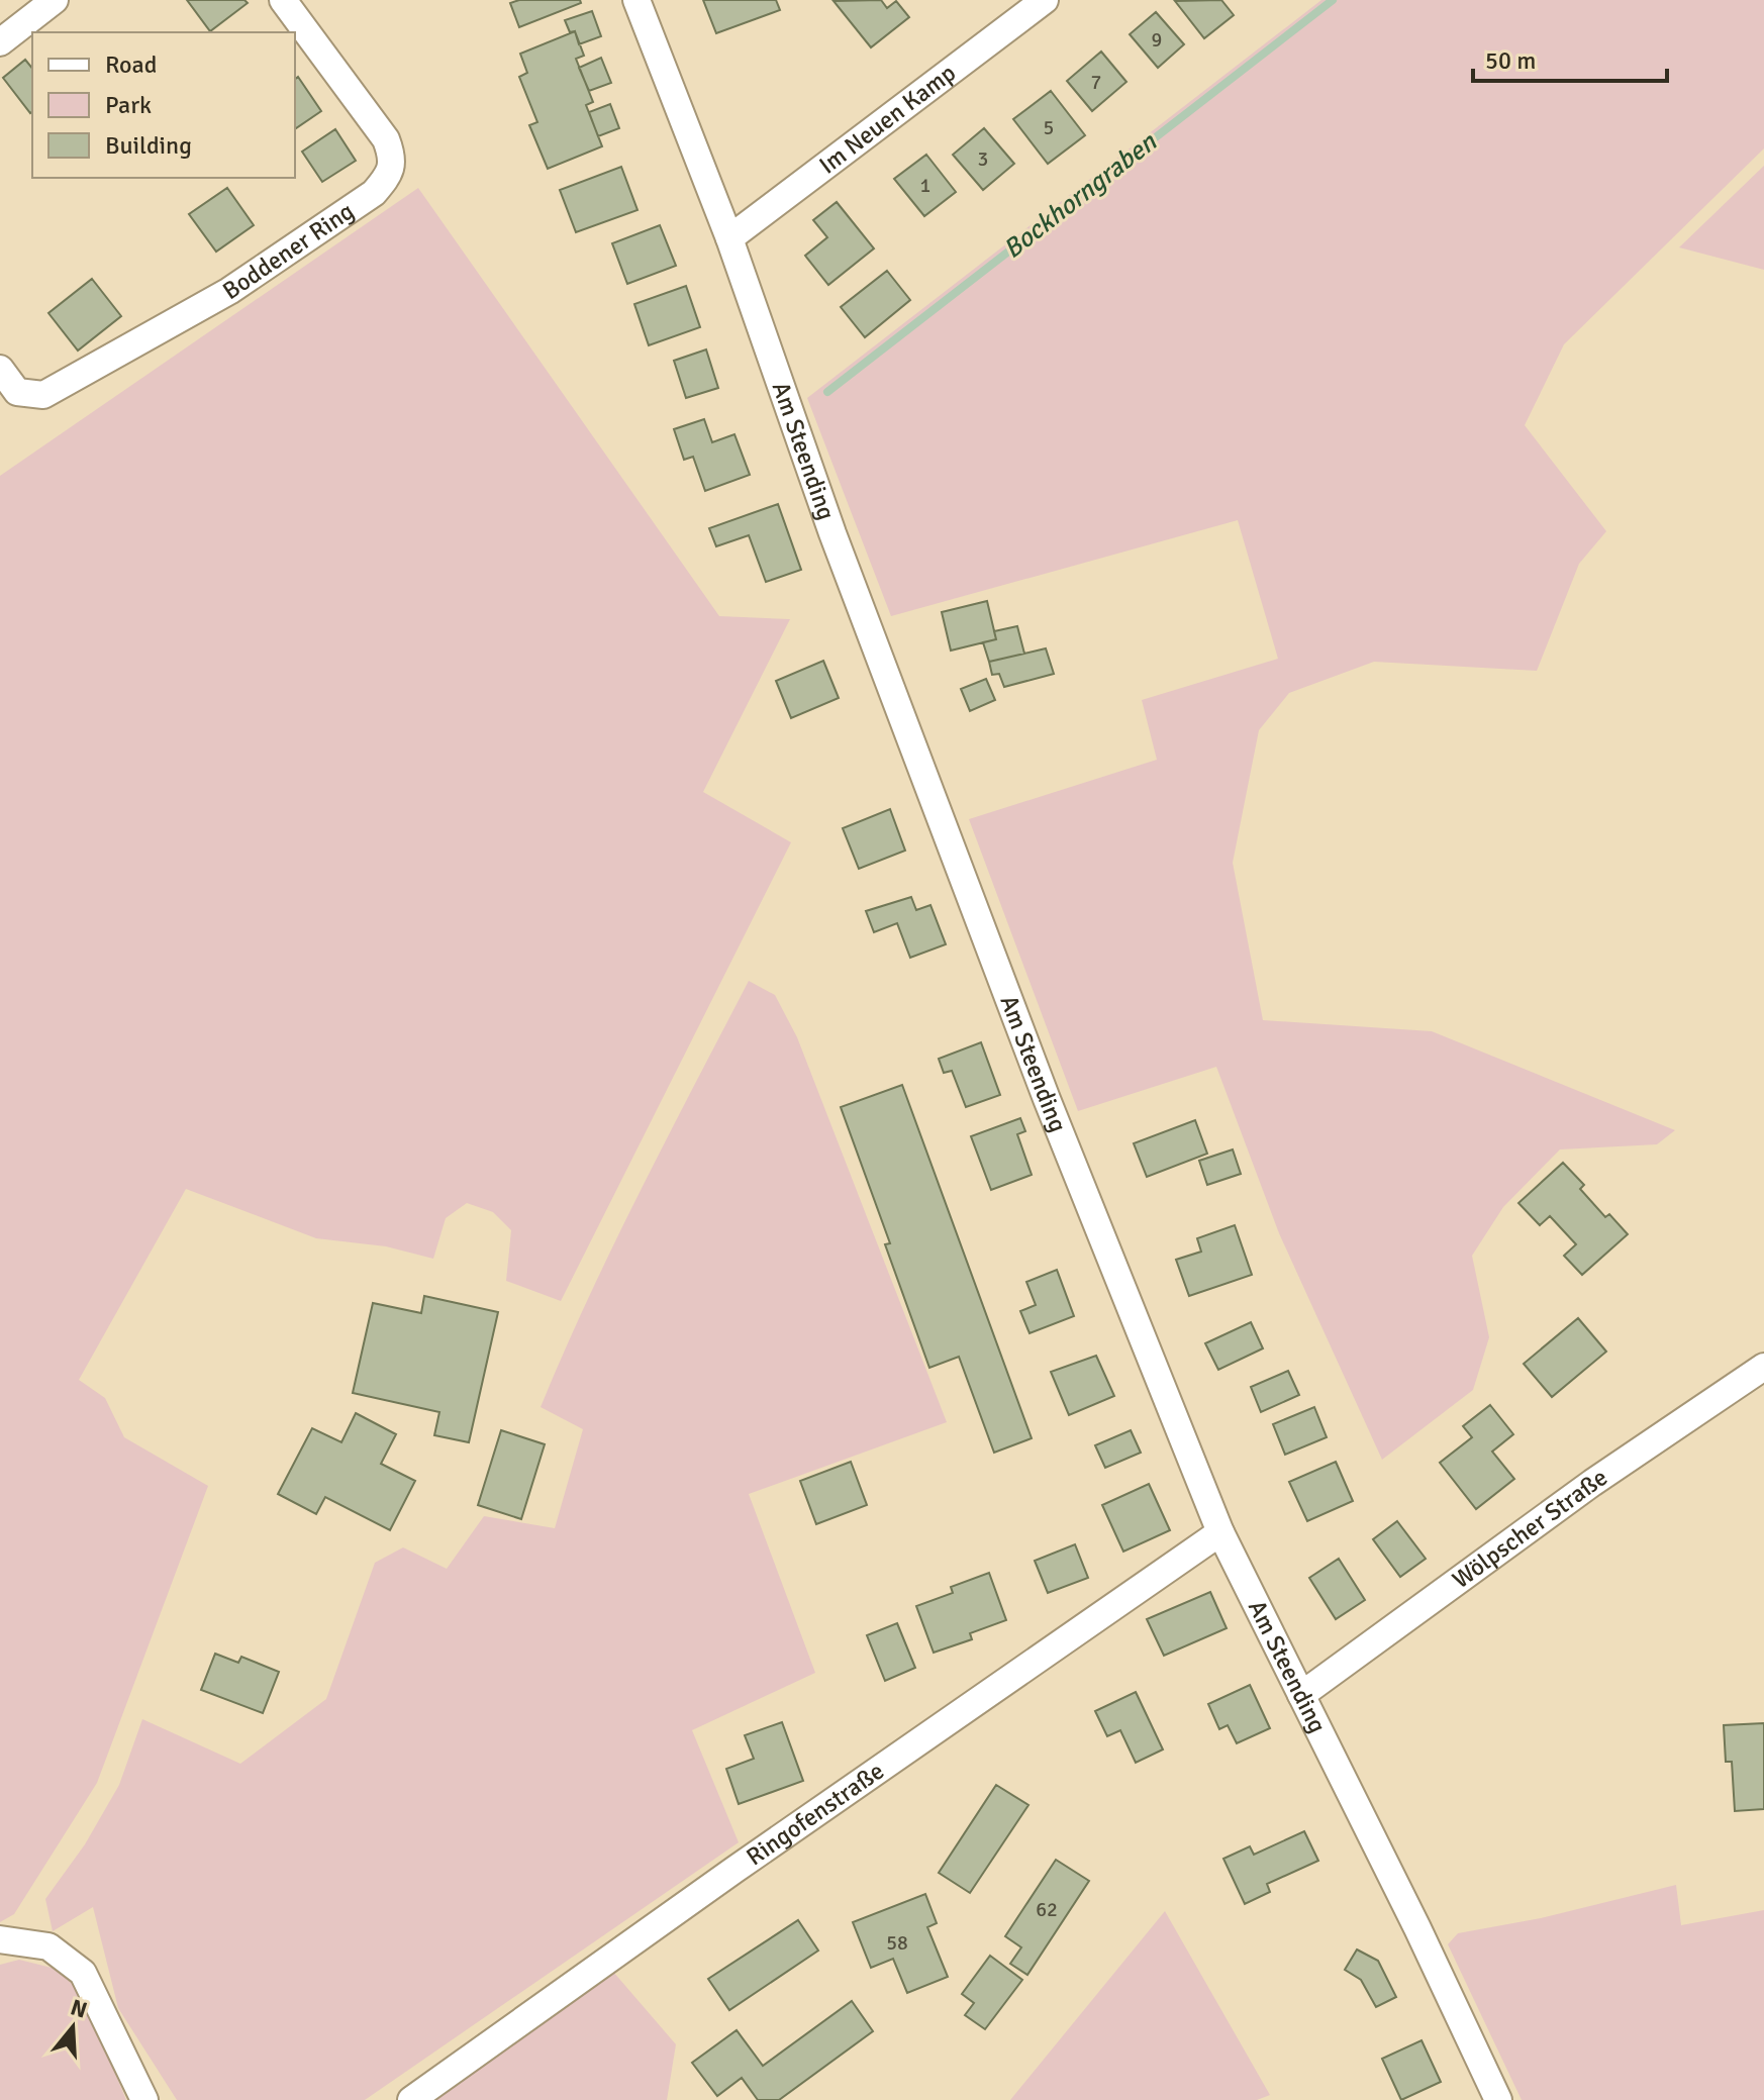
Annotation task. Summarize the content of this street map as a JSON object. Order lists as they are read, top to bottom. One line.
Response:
{"streets":{"street":["Im Neuen Kamp","Boddener Ring","Am Steending","Wölpscher Straße","Ringofenstraße"]},"crossings":[["Im Neuen Kamp","Am Steending"],["Am Steending","Wölpscher Straße"],["Am Steending","Ringofenstraße"]],"water":["Bockhorngraben"],"house_numbers":["9","7","5","3","1","62","58"],"legend":["Road","Park","Building"],"scale_bar":"50 m","north":"top"}
